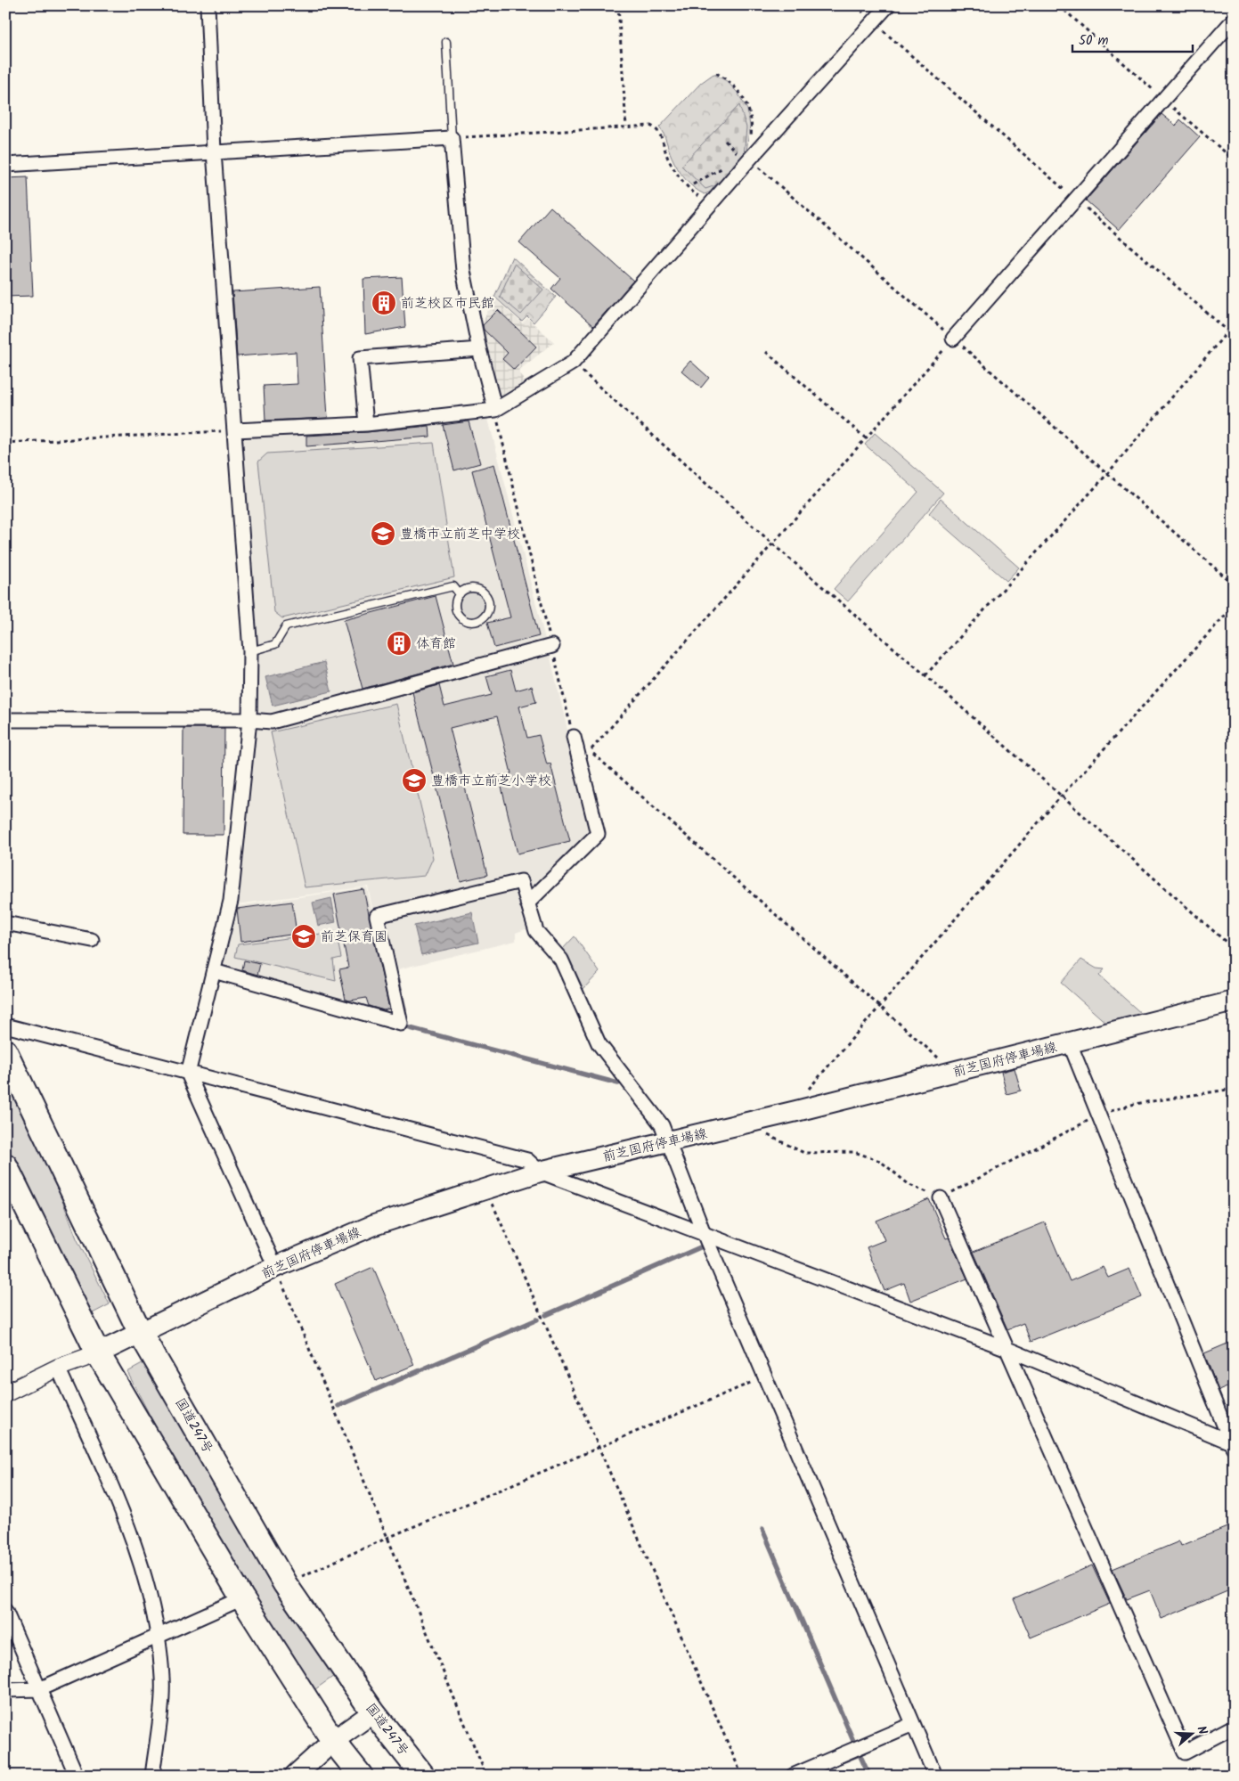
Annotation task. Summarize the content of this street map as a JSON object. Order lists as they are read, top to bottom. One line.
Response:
{"streets":{"highway":["国道247号"],"main road":["前芝国府停車場線"]},"crossings":[["前芝国府停車場線","国道247号"]],"places":{"building":["前芝校区市民館","体育館"],"school or university":["豊橋市立前芝中学校","豊橋市立前芝小学校","前芝保育園"]},"scale_bar":"50 m","north":"right"}
